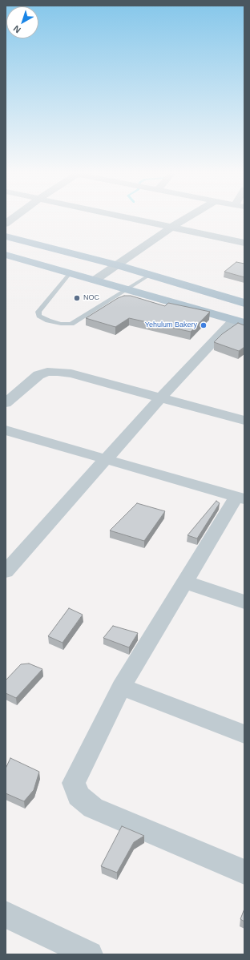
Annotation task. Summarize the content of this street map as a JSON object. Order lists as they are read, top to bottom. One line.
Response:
{"places":["NOC","Yehulum Bakery"],"north":"bottom left"}
